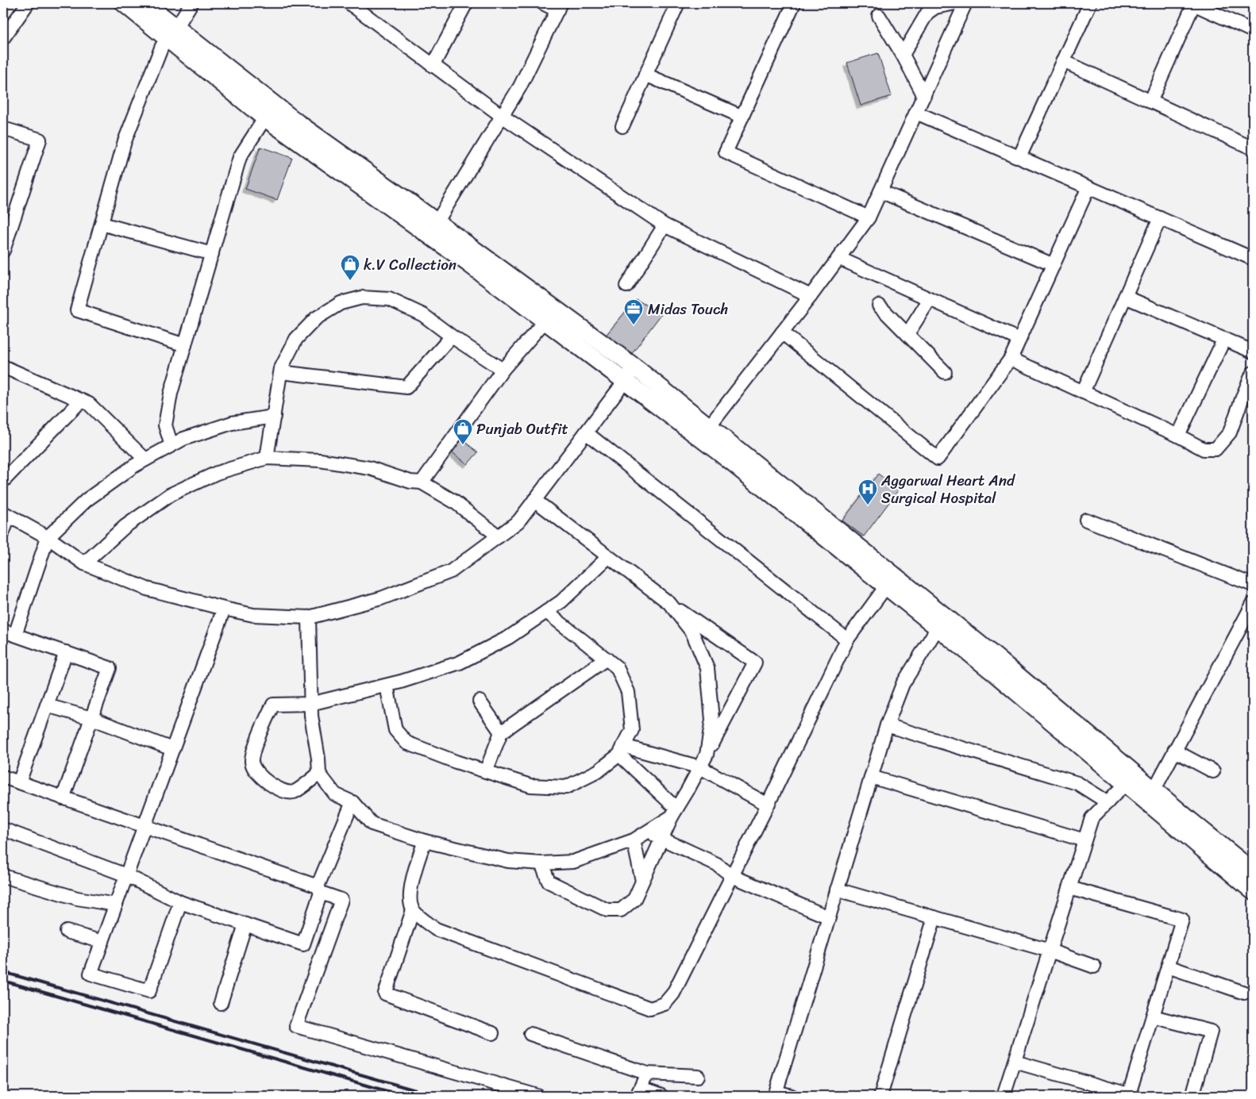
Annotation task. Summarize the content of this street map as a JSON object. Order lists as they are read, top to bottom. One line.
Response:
{"places":{"shop":["k.V Collection","Punjab Outfit"],"office":["Midas Touch"],"hospital":["Aggarwal Heart And Surgical Hospital"]}}
